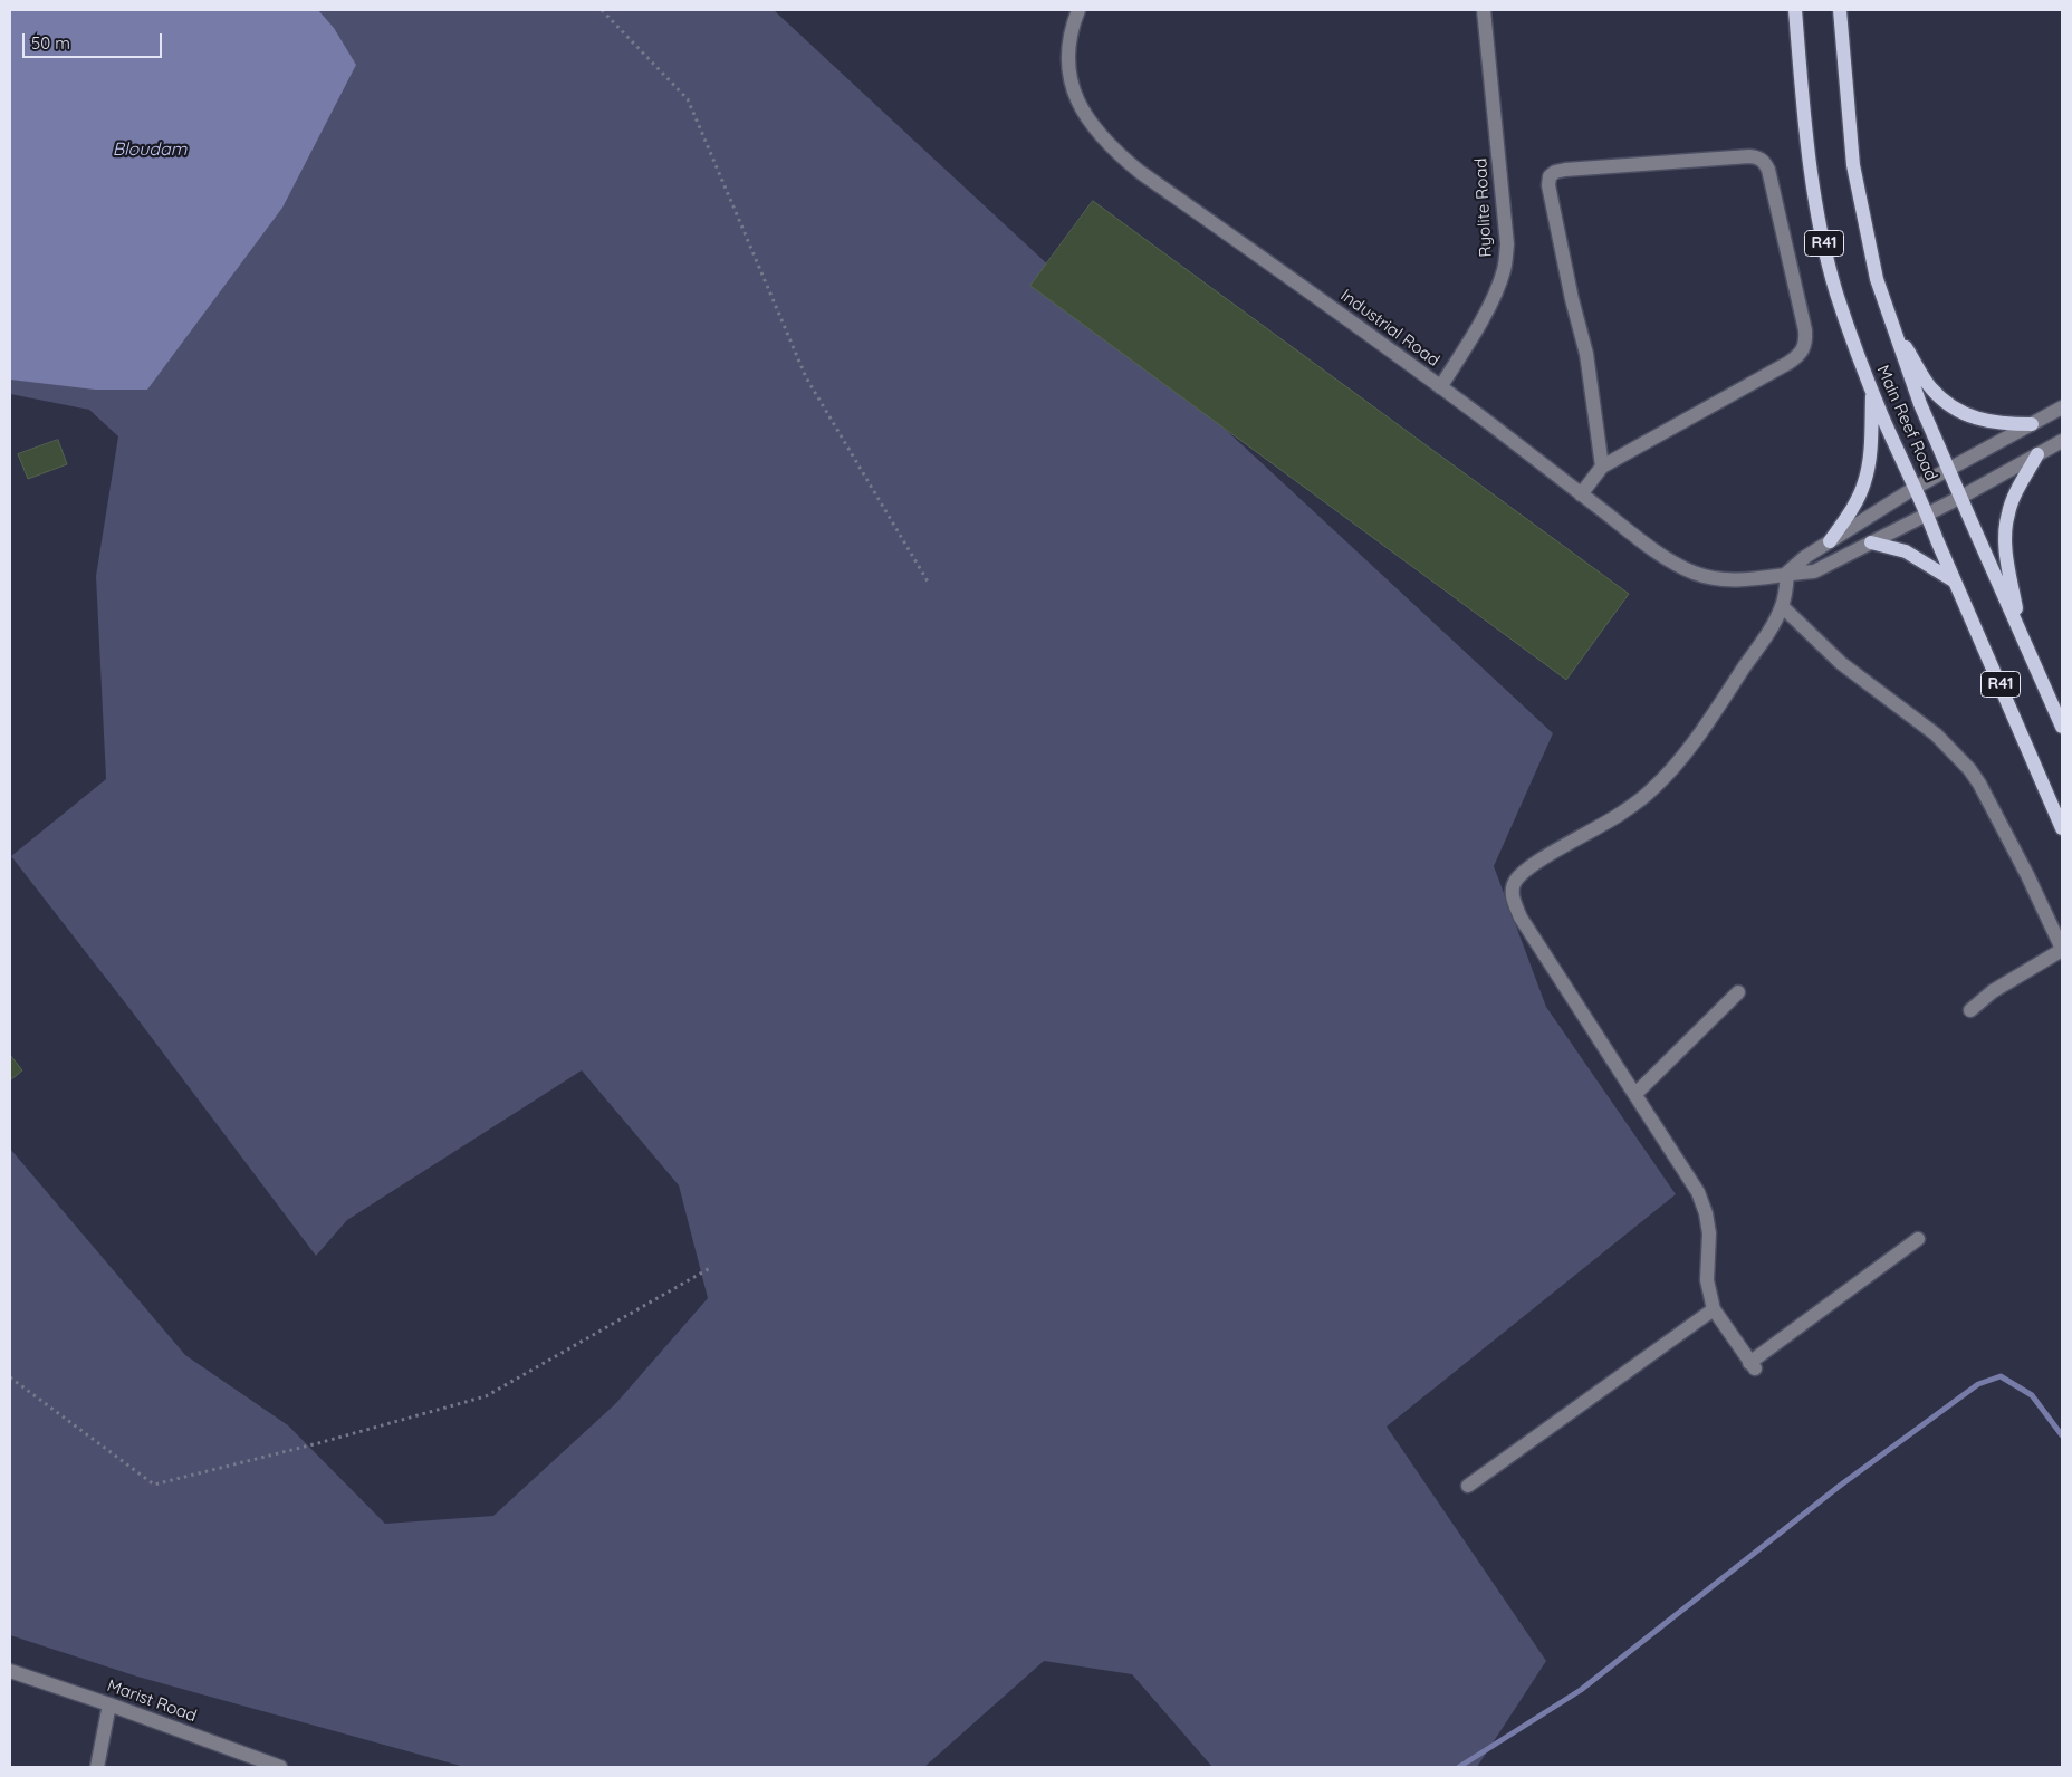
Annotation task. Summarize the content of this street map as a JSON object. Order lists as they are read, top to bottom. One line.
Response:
{"streets":{"main road":["R41","Main Reef Road"],"street":["Ryolite Road","Industrial Road","Marist Road"]},"crossings":[["Ryolite Road","Industrial Road"],["Industrial Road","Main Reef Road"]],"water":["Bloudam"],"scale_bar":"50 m"}
